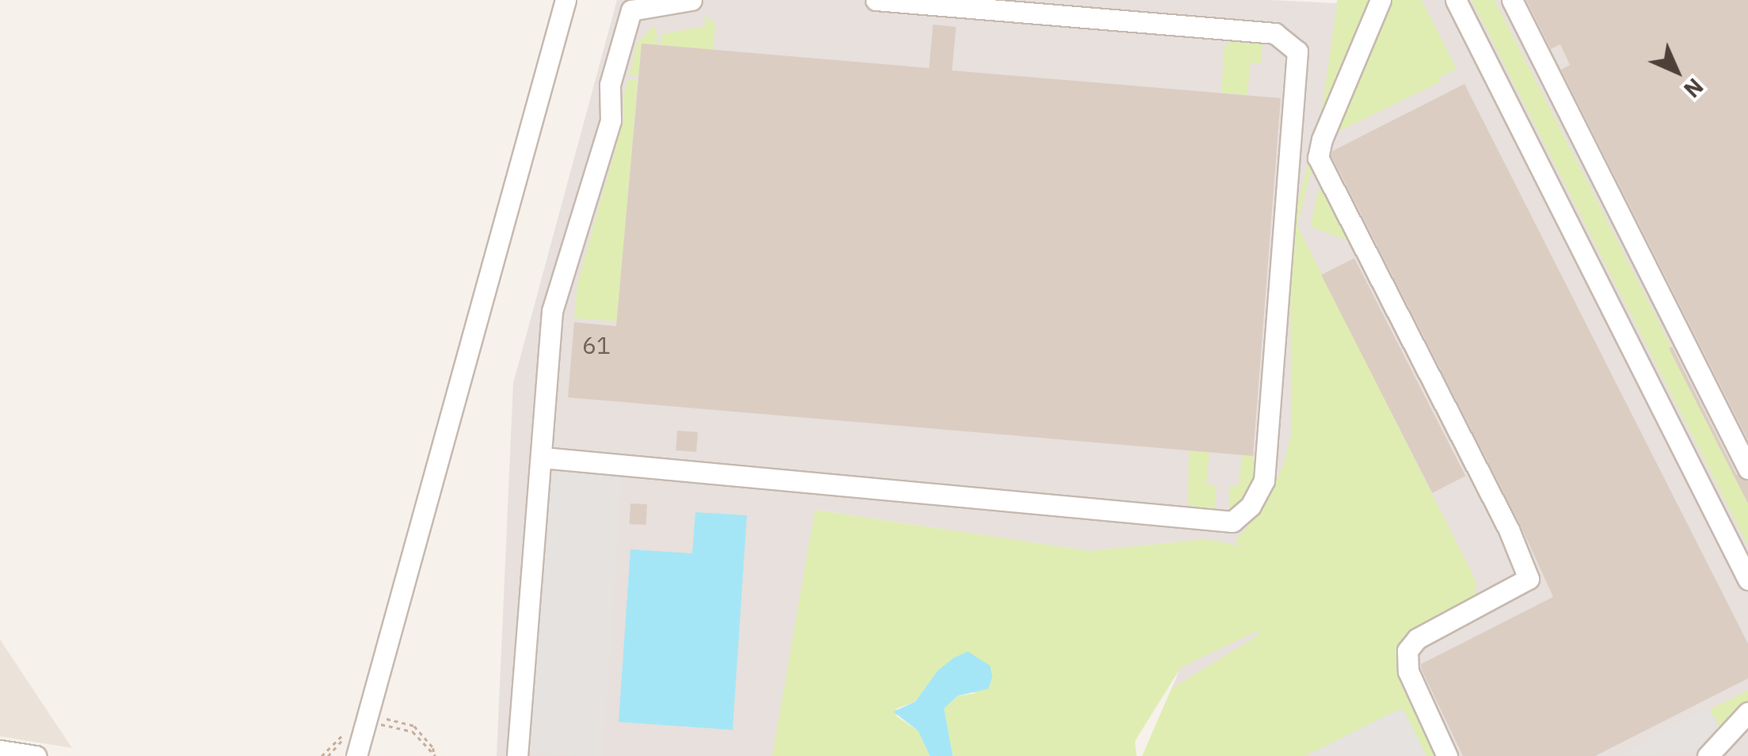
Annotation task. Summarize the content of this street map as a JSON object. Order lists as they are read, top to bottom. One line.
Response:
{"house_numbers":["61"],"north":"bottom right"}
